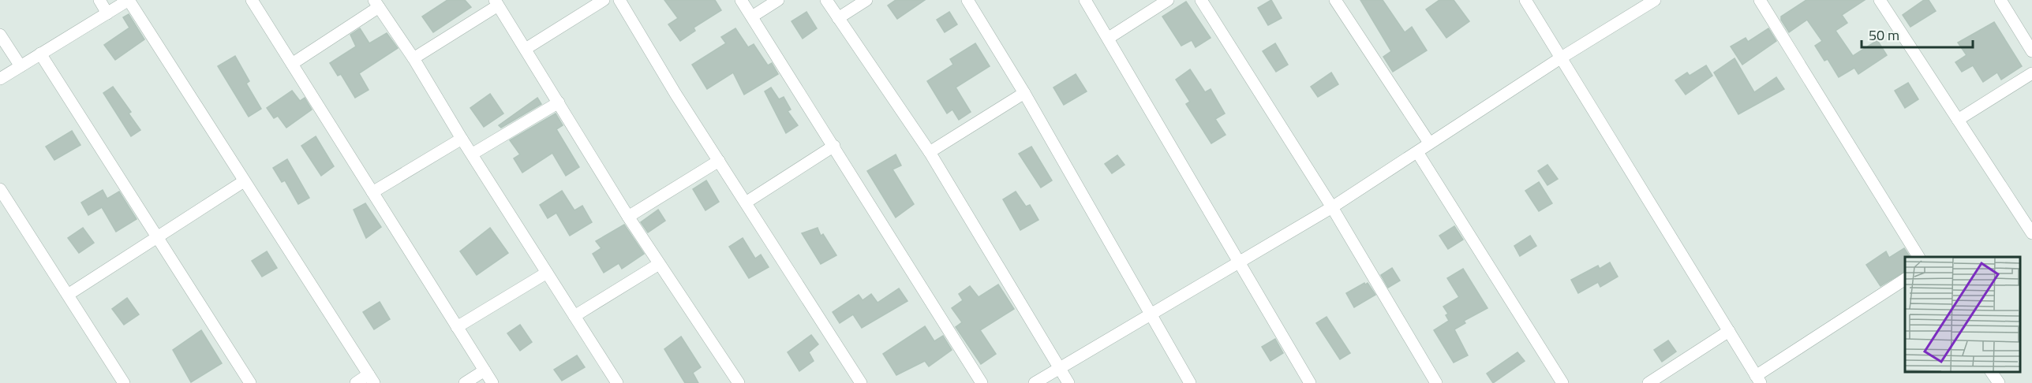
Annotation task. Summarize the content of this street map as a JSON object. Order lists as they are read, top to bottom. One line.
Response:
{"scale_bar":"50 m"}
